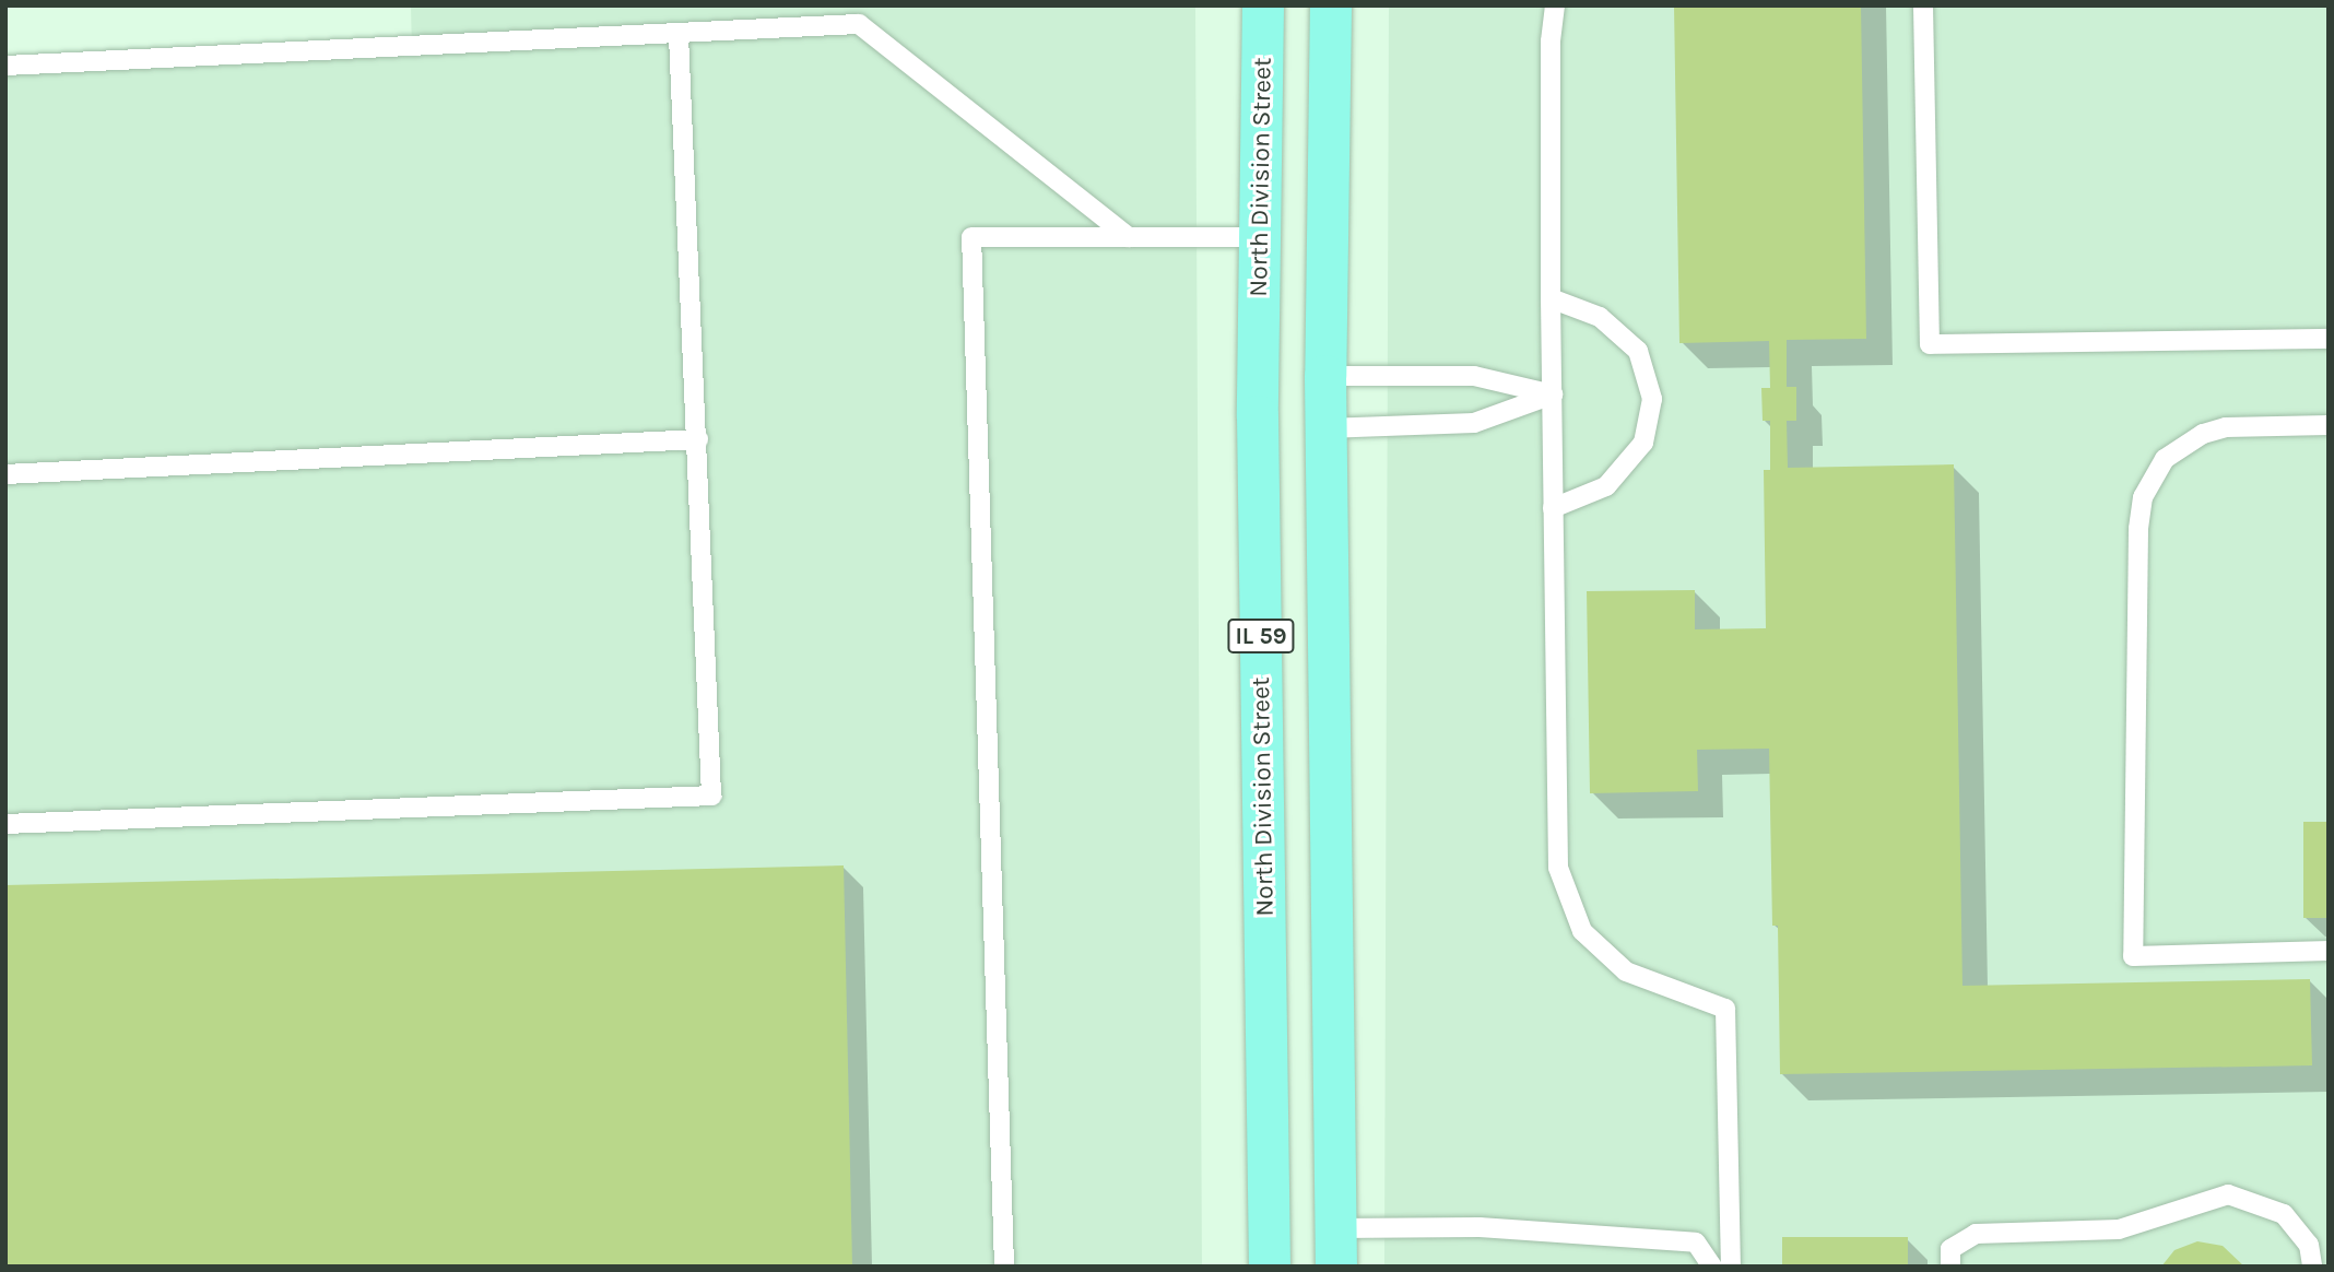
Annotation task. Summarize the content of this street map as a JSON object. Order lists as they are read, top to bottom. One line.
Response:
{"streets":{"main road":["North Division Street","IL 59"]}}
